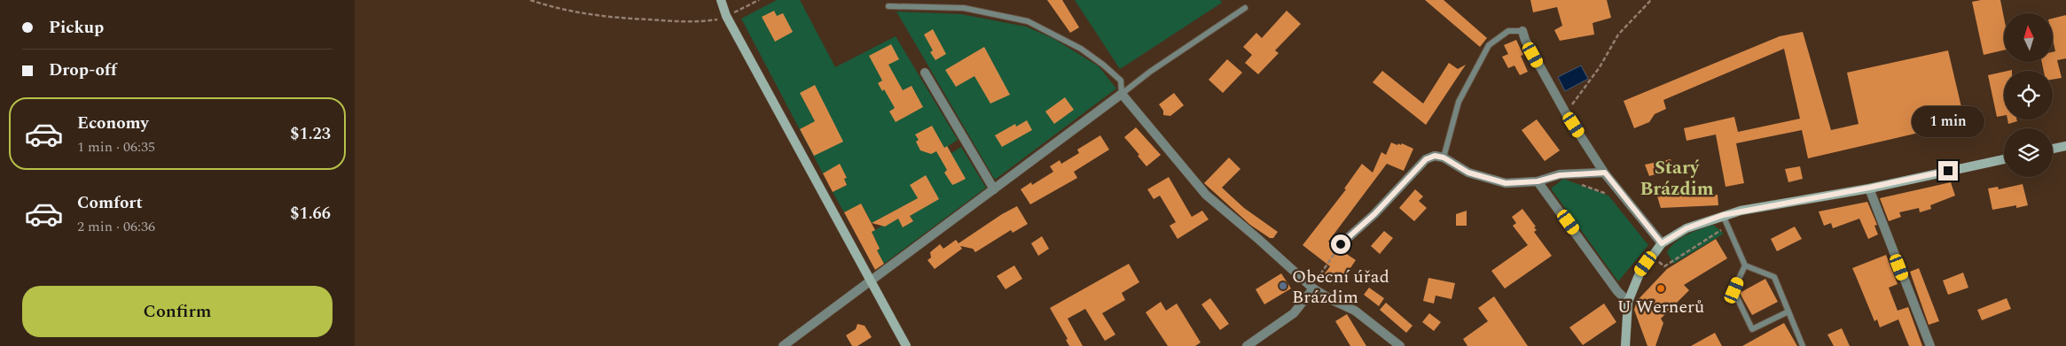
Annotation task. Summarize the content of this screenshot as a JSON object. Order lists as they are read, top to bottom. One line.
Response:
{"districts":["Starý Brázdim"],"places":["Obecní úřad Brázdim","U Wernerů"],"north":"top","page":{"banner":["Pickup","Drop-off"],"list":[{"name":"Economy","note":"1 min · 06:35","value":"$1.23"},{"name":"Comfort","note":"2 min · 06:36","value":"$1.66"}],"bubble":"1 min","buttons":"Confirm"}}
